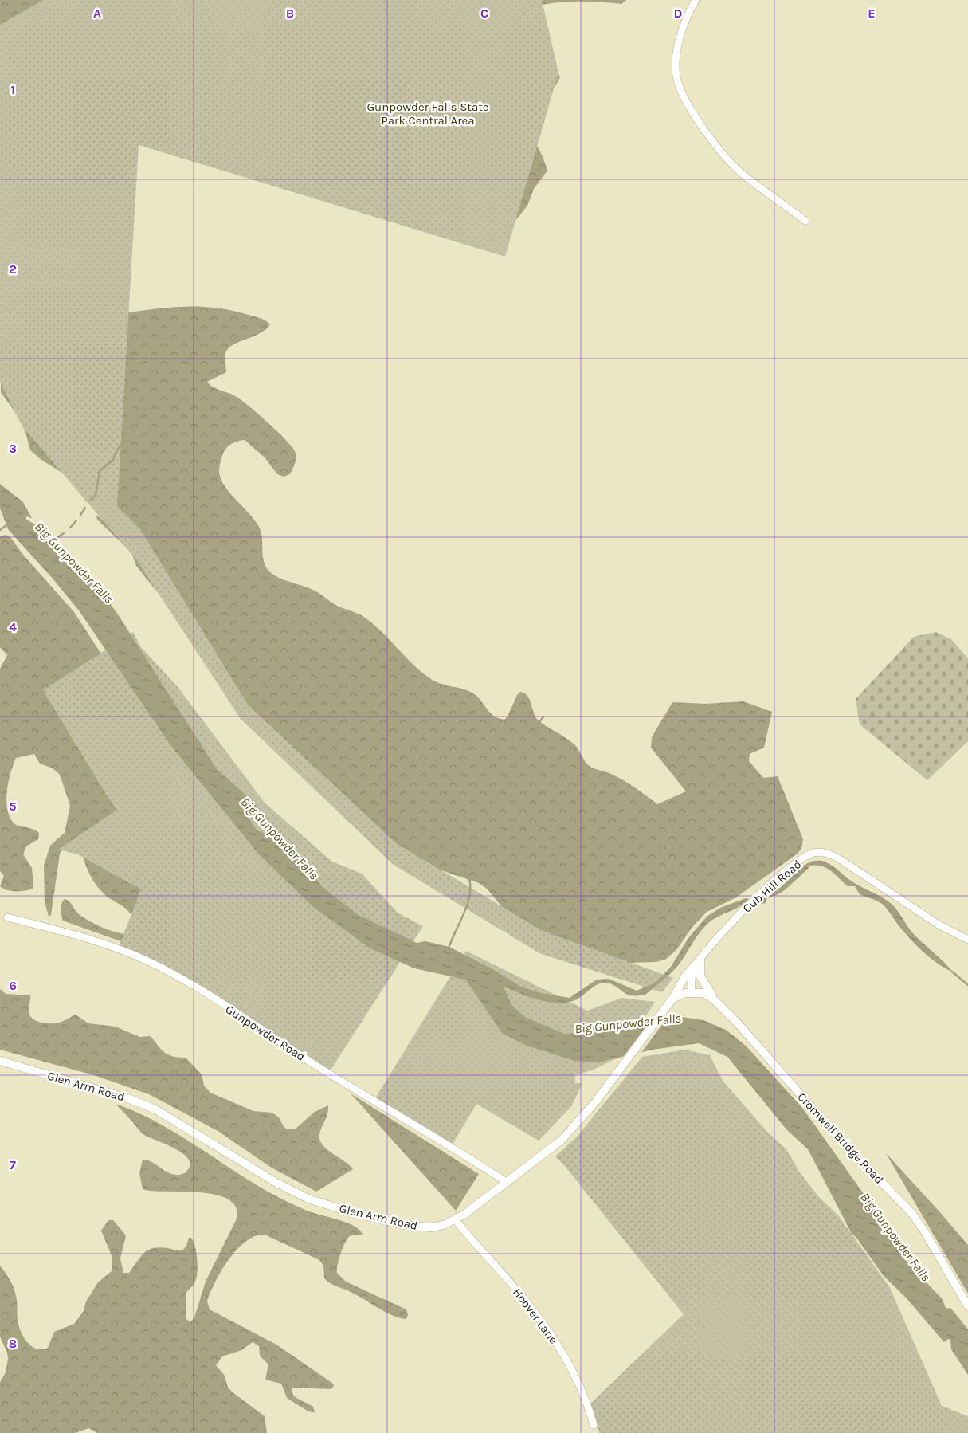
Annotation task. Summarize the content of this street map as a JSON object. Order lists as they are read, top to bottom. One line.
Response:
{"streets":{"main road":["Glen Arm Road","Cromwell Bridge Road"],"street":["Cub Hill Road","Gunpowder Road","Hoover Lane"]},"crossings":[["Cub Hill Road","Glen Arm Road"],["Cub Hill Road","Cromwell Bridge Road"],["Gunpowder Road","Glen Arm Road"],["Glen Arm Road","Hoover Lane"]],"water":["Big Gunpowder Falls"],"parks":["Gunpowder Falls State Park Central Area"],"grid":{"columns":["A","B","C","D","E"],"rows":["1","2","3","4","5","6","7","8"]}}
